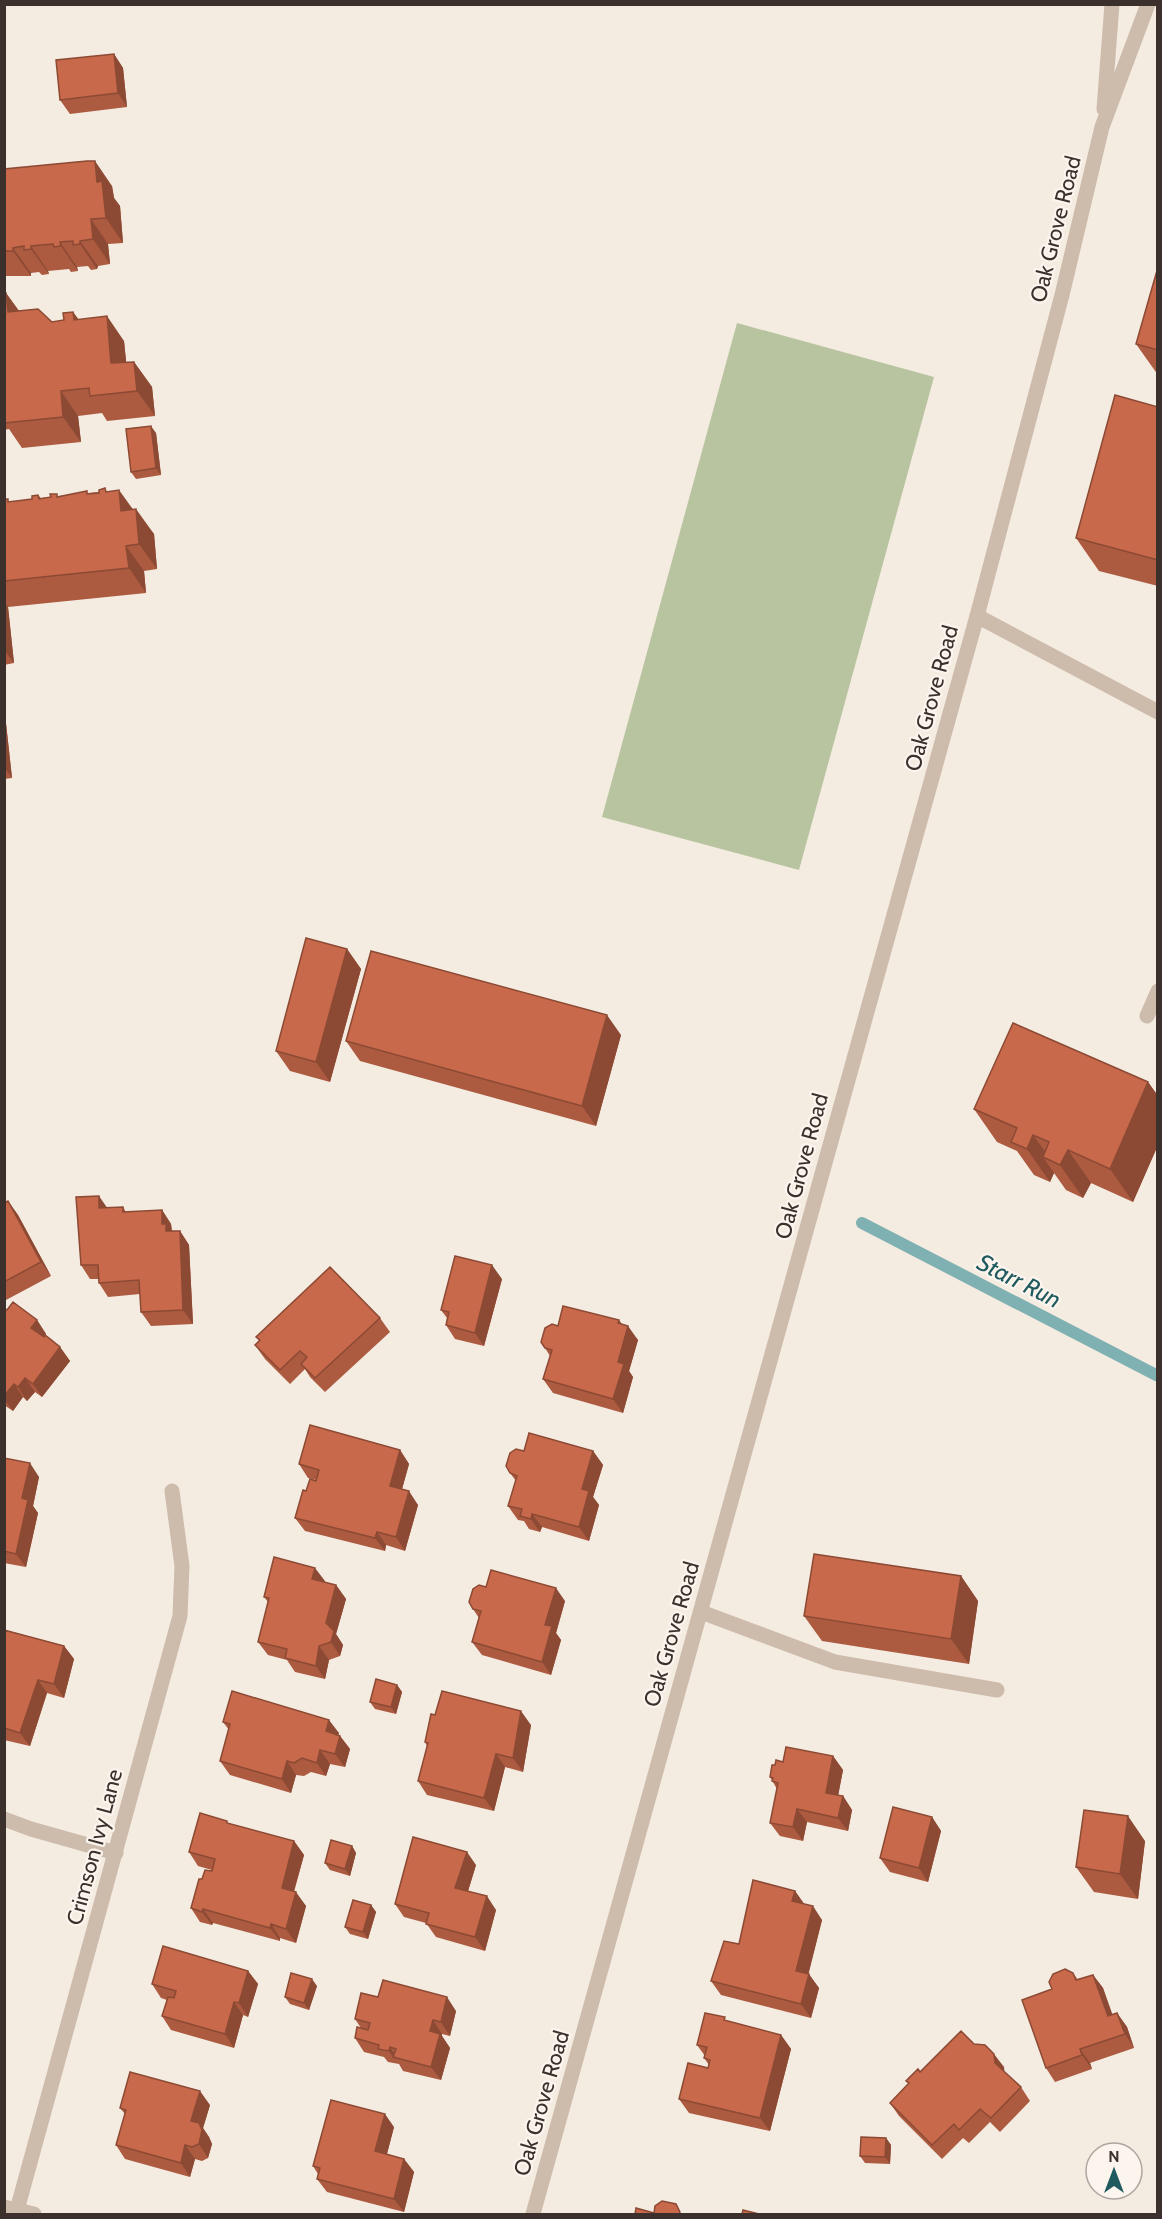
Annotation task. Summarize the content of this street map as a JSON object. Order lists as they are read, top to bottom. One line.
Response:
{"streets":{"street":["Oak Grove Road","Crimson Ivy Lane"]},"water":["Starr Run"],"north":"top"}
